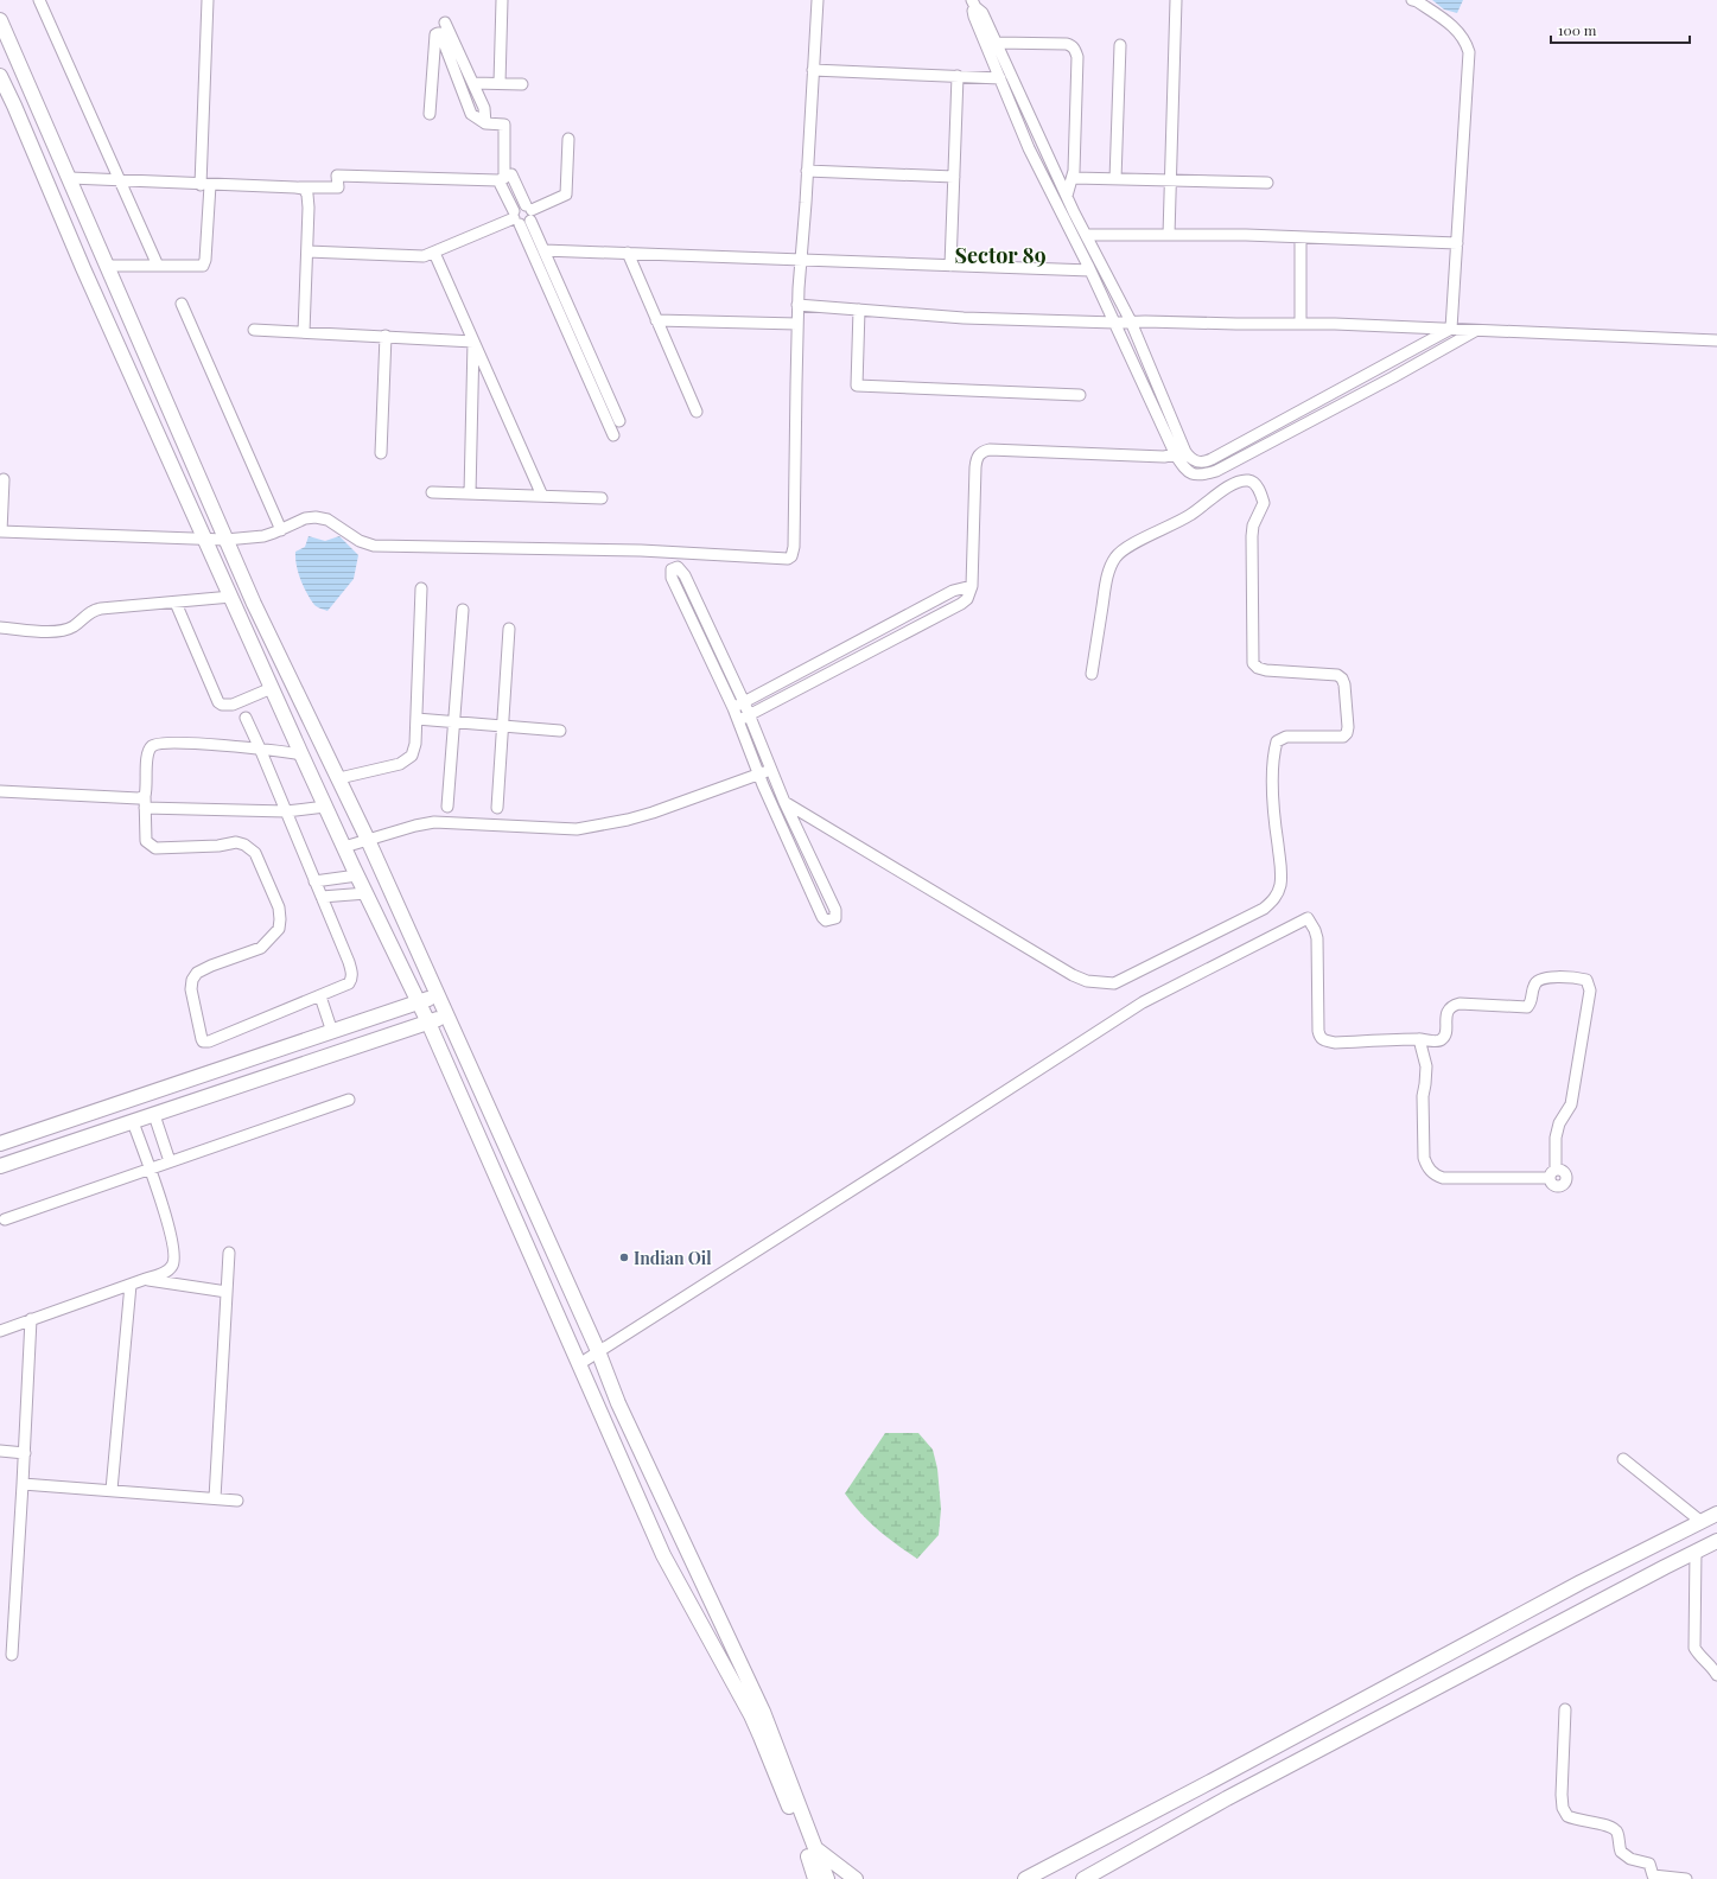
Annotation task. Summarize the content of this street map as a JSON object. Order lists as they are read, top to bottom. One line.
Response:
{"districts":["Sector 89"],"places":["Indian Oil"],"scale_bar":"100 m"}
